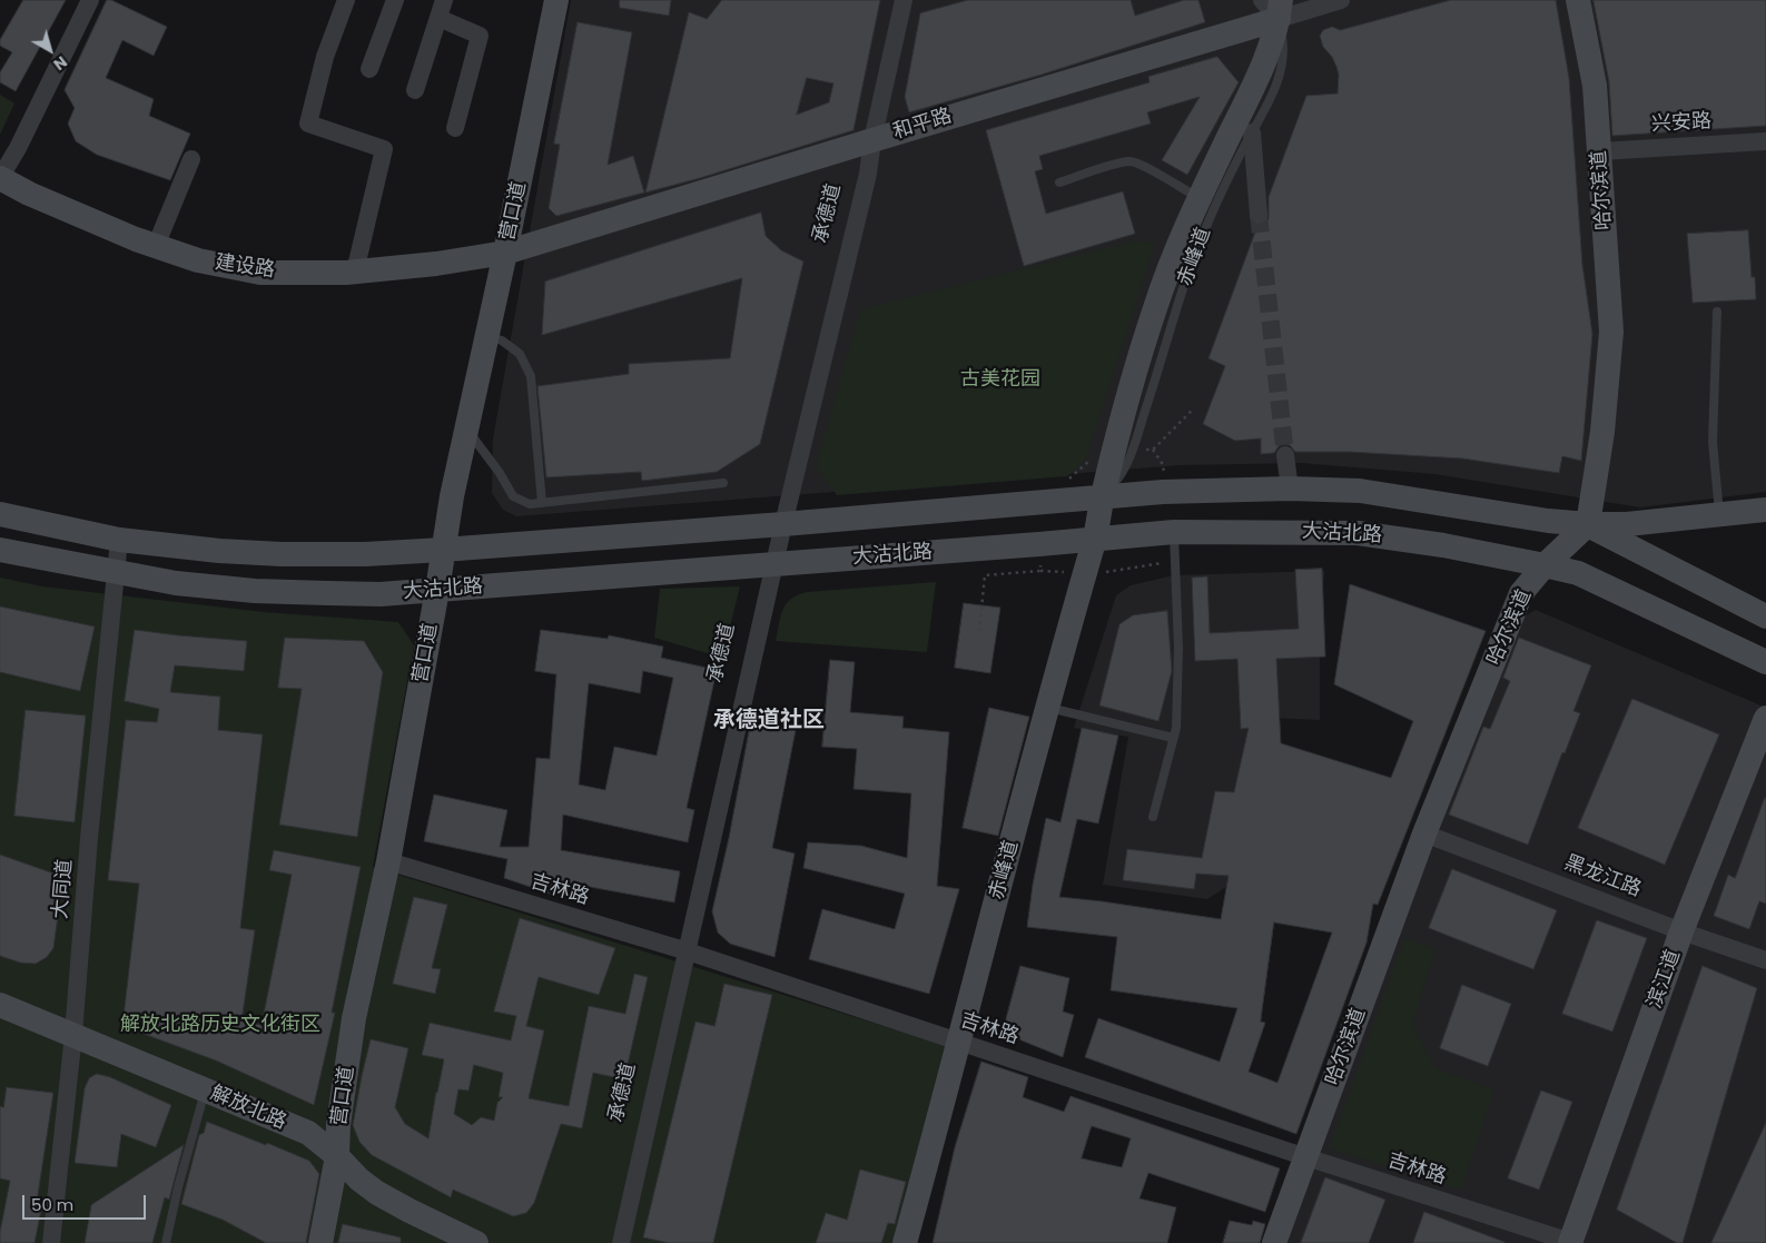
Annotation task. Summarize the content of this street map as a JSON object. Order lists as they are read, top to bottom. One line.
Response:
{"streets":{"main road":["和平路","哈尔滨道","营口道","赤峰道","建设路","大沽北路","滨江道","解放北路"],"street":["兴安路","承德道","黑龙江路","大同道","吉林路"]},"crossings":[["兴安路","哈尔滨道"],["和平路","营口道"],["和平路","承德道"],["和平路","赤峰道"],["和平路","建设路"],["哈尔滨道","大沽北路"],["哈尔滨道","黑龙江路"],["哈尔滨道","吉林路"],["营口道","建设路"],["营口道","大沽北路"],["营口道","吉林路"],["营口道","解放北路"],["承德道","大沽北路"],["承德道","吉林路"],["赤峰道","大沽北路"],["赤峰道","吉林路"],["大沽北路","大同道"],["黑龙江路","滨江道"],["大同道","解放北路"],["吉林路","滨江道"]],"districts":["承德道社区"],"parks":["古美花园","解放北路历史文化街区"],"scale_bar":"50 m","north":"bottom right"}
